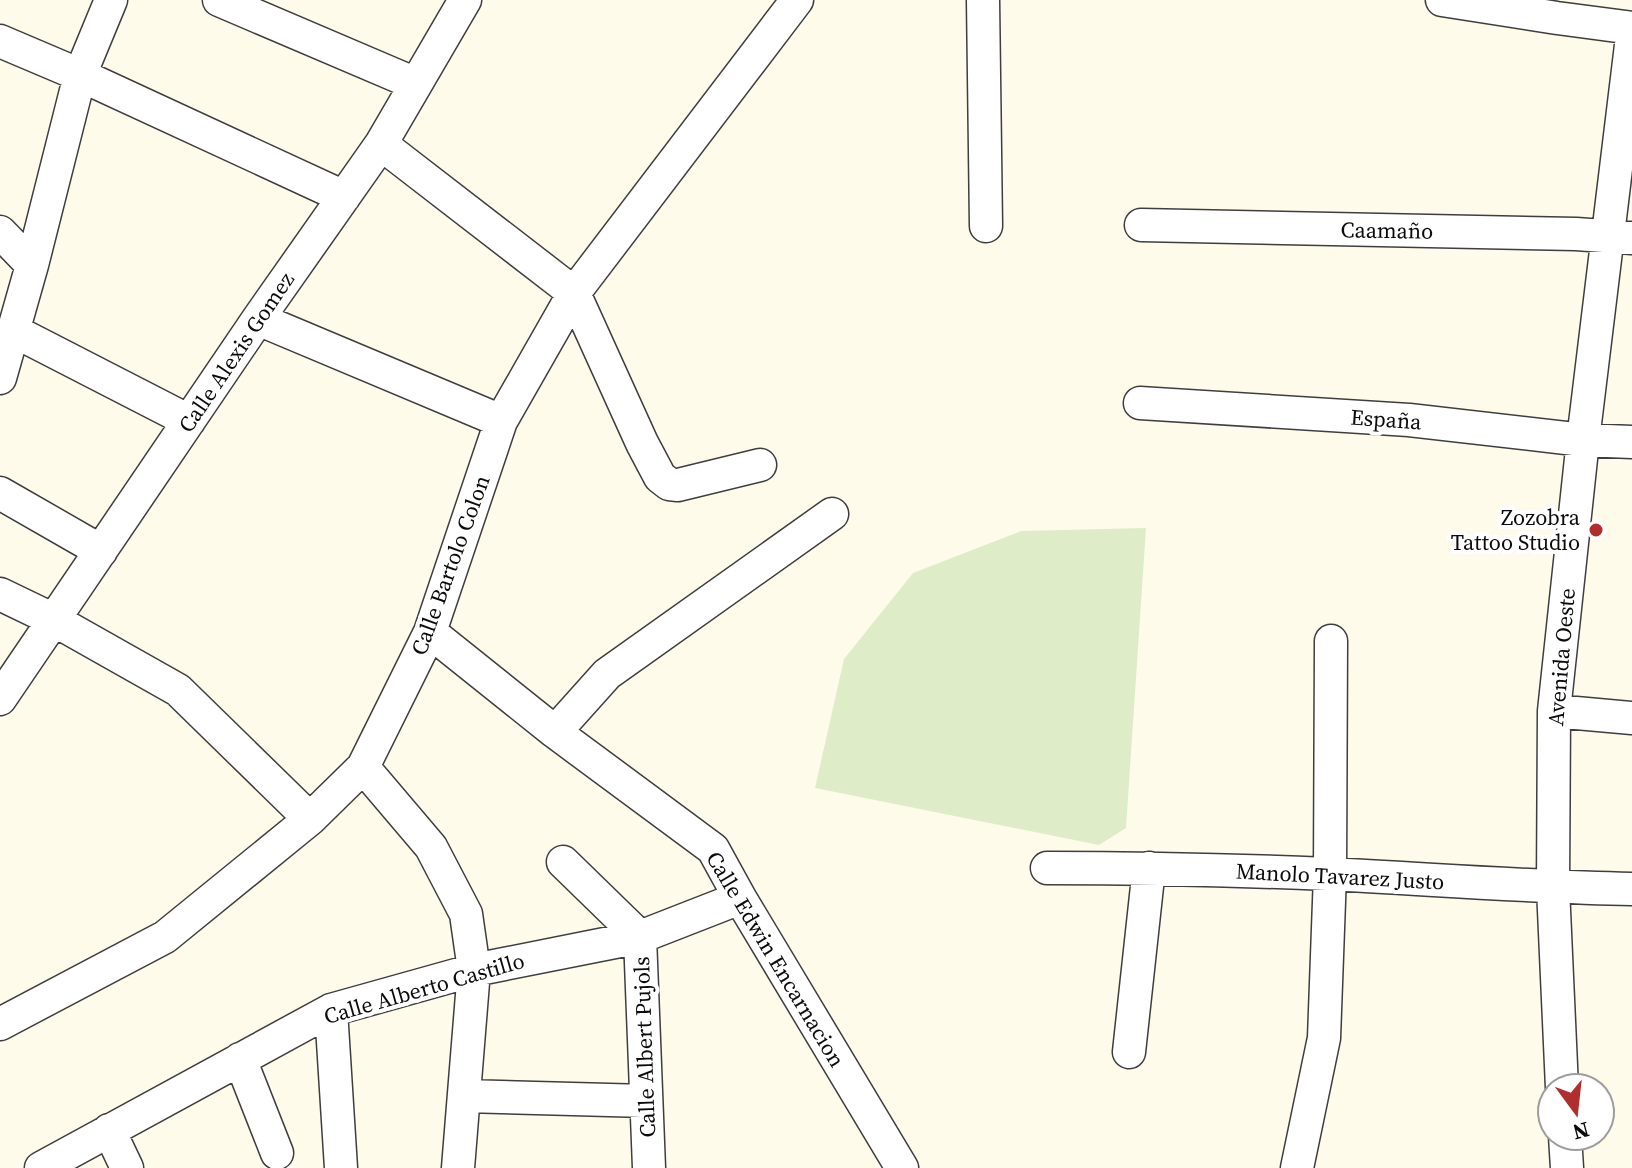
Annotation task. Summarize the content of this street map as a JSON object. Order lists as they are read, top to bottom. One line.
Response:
{"streets":{"street":["Caamaño","Calle Alexis Gomez","España","Calle Bartolo Colon","Avenida Oeste","Manolo Tavarez Justo","Calle Edwin Encarnacion","Calle Alberto Castillo","Calle Albert Pujols"]},"crossings":[["Caamaño","Avenida Oeste"],["España","Avenida Oeste"],["Calle Bartolo Colon","Calle Edwin Encarnacion"],["Avenida Oeste","Manolo Tavarez Justo"],["Calle Edwin Encarnacion","Calle Alberto Castillo"],["Calle Alberto Castillo","Calle Albert Pujols"]],"places":["Zozobra Tattoo Studio"],"north":"bottom"}
